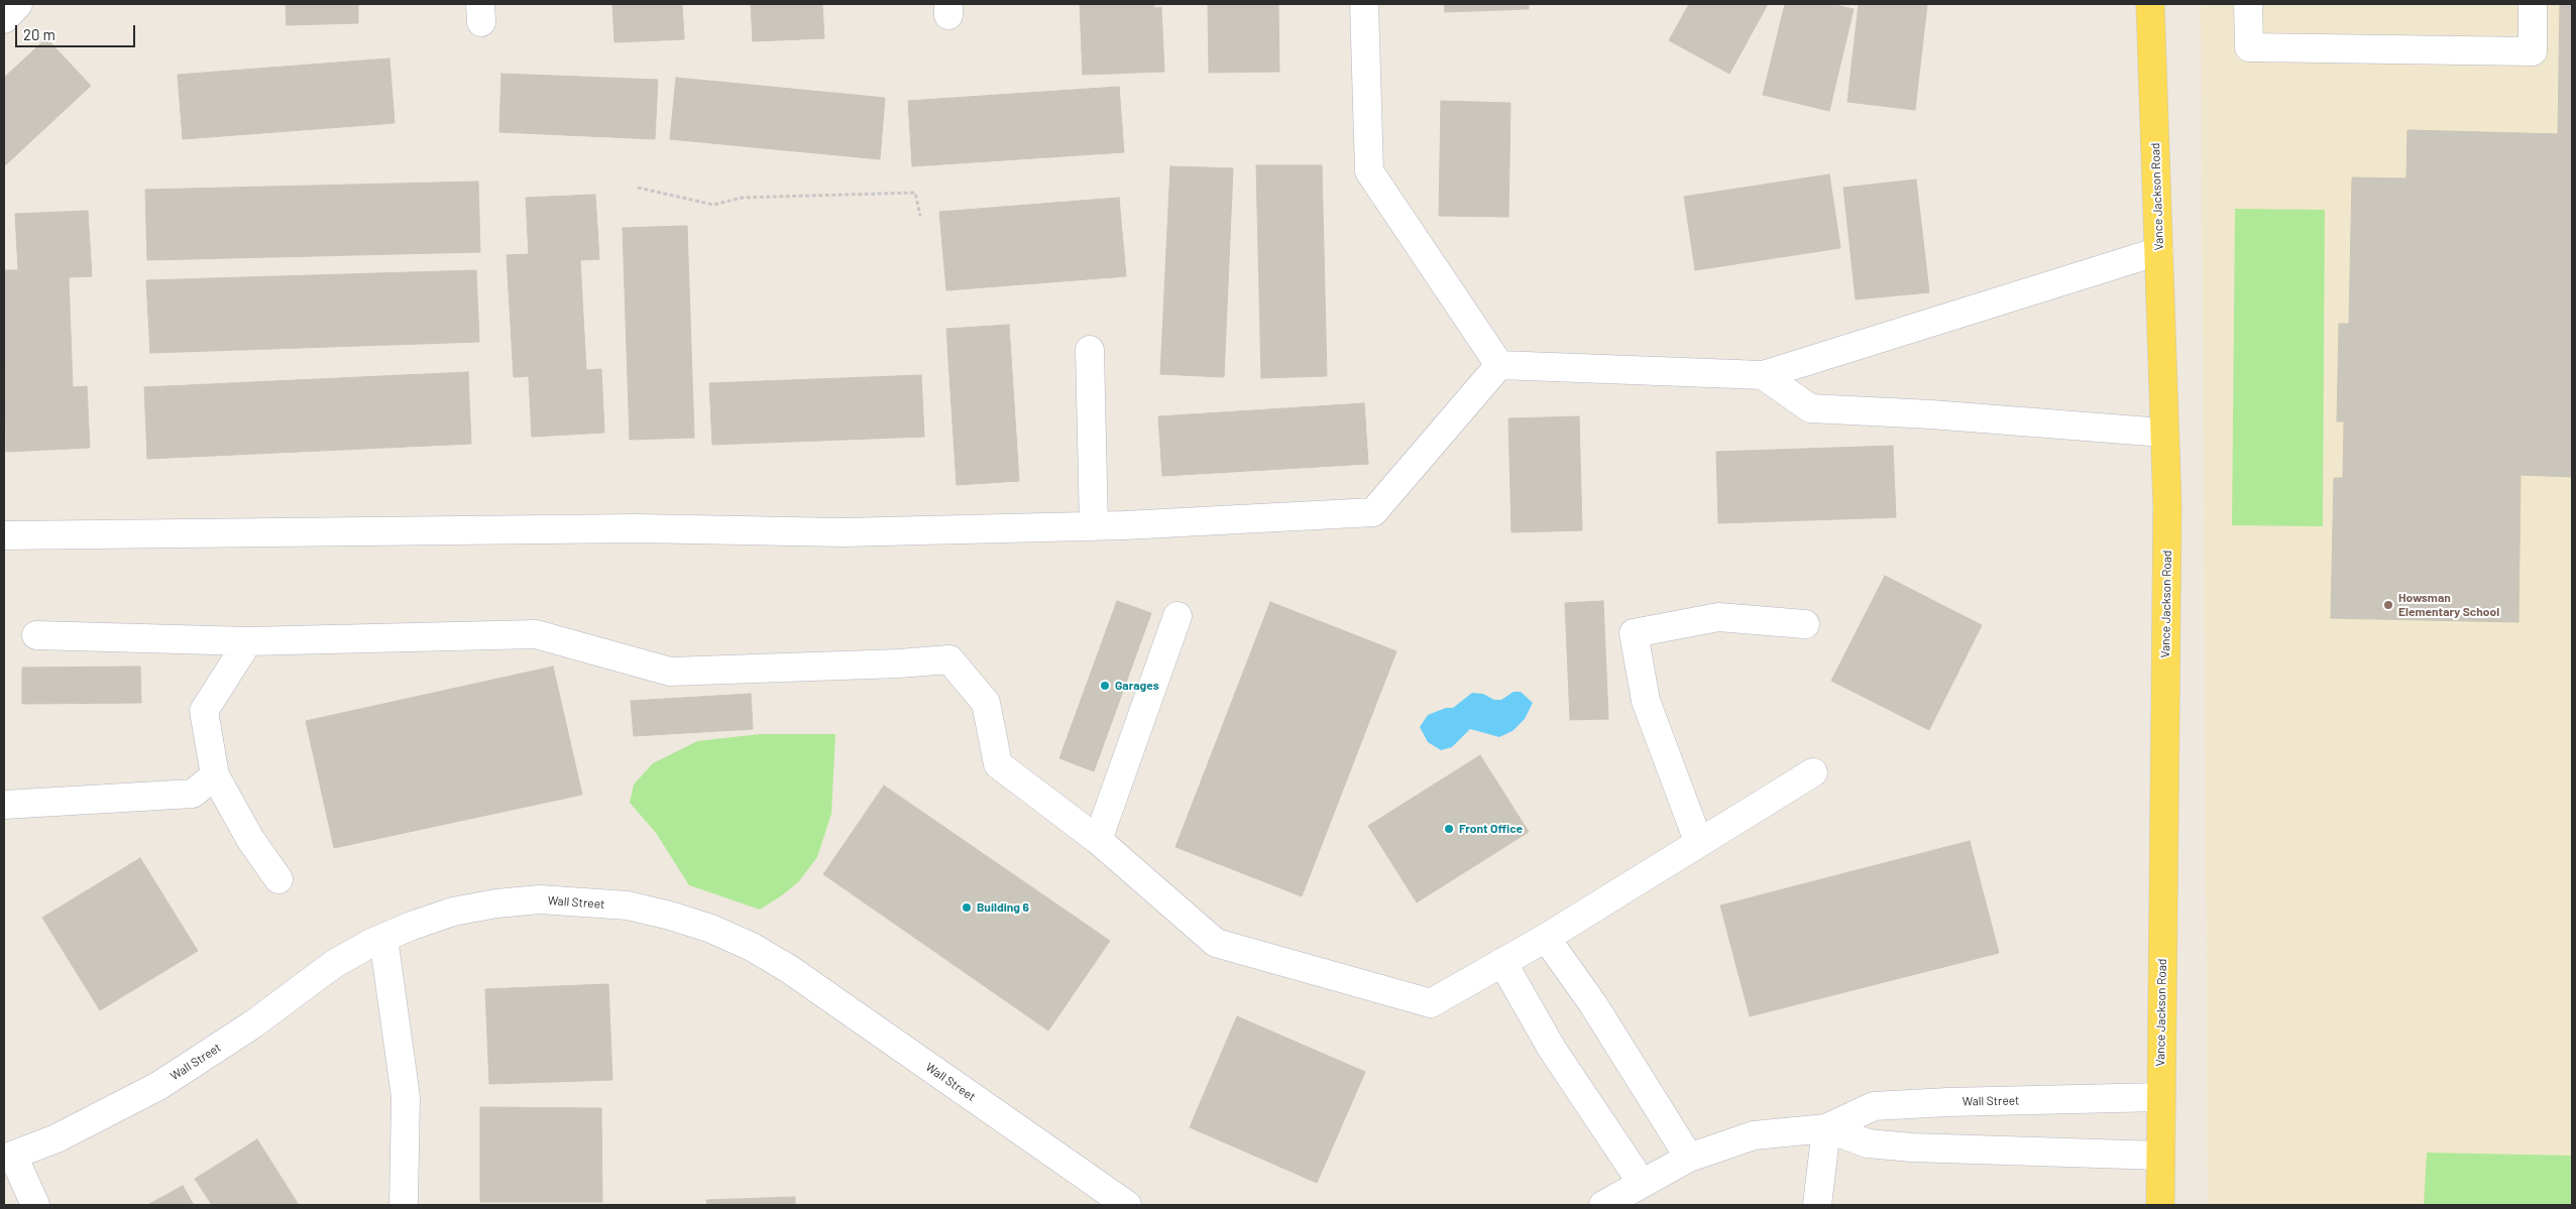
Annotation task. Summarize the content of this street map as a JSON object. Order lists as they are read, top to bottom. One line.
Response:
{"streets":{"main road":["Vance Jackson Road"],"street":["Wall Street"]},"crossings":[["Vance Jackson Road","Wall Street"]],"places":["Howsman Elementary School","Garages","Front Office","Building 6"],"scale_bar":"20 m"}
